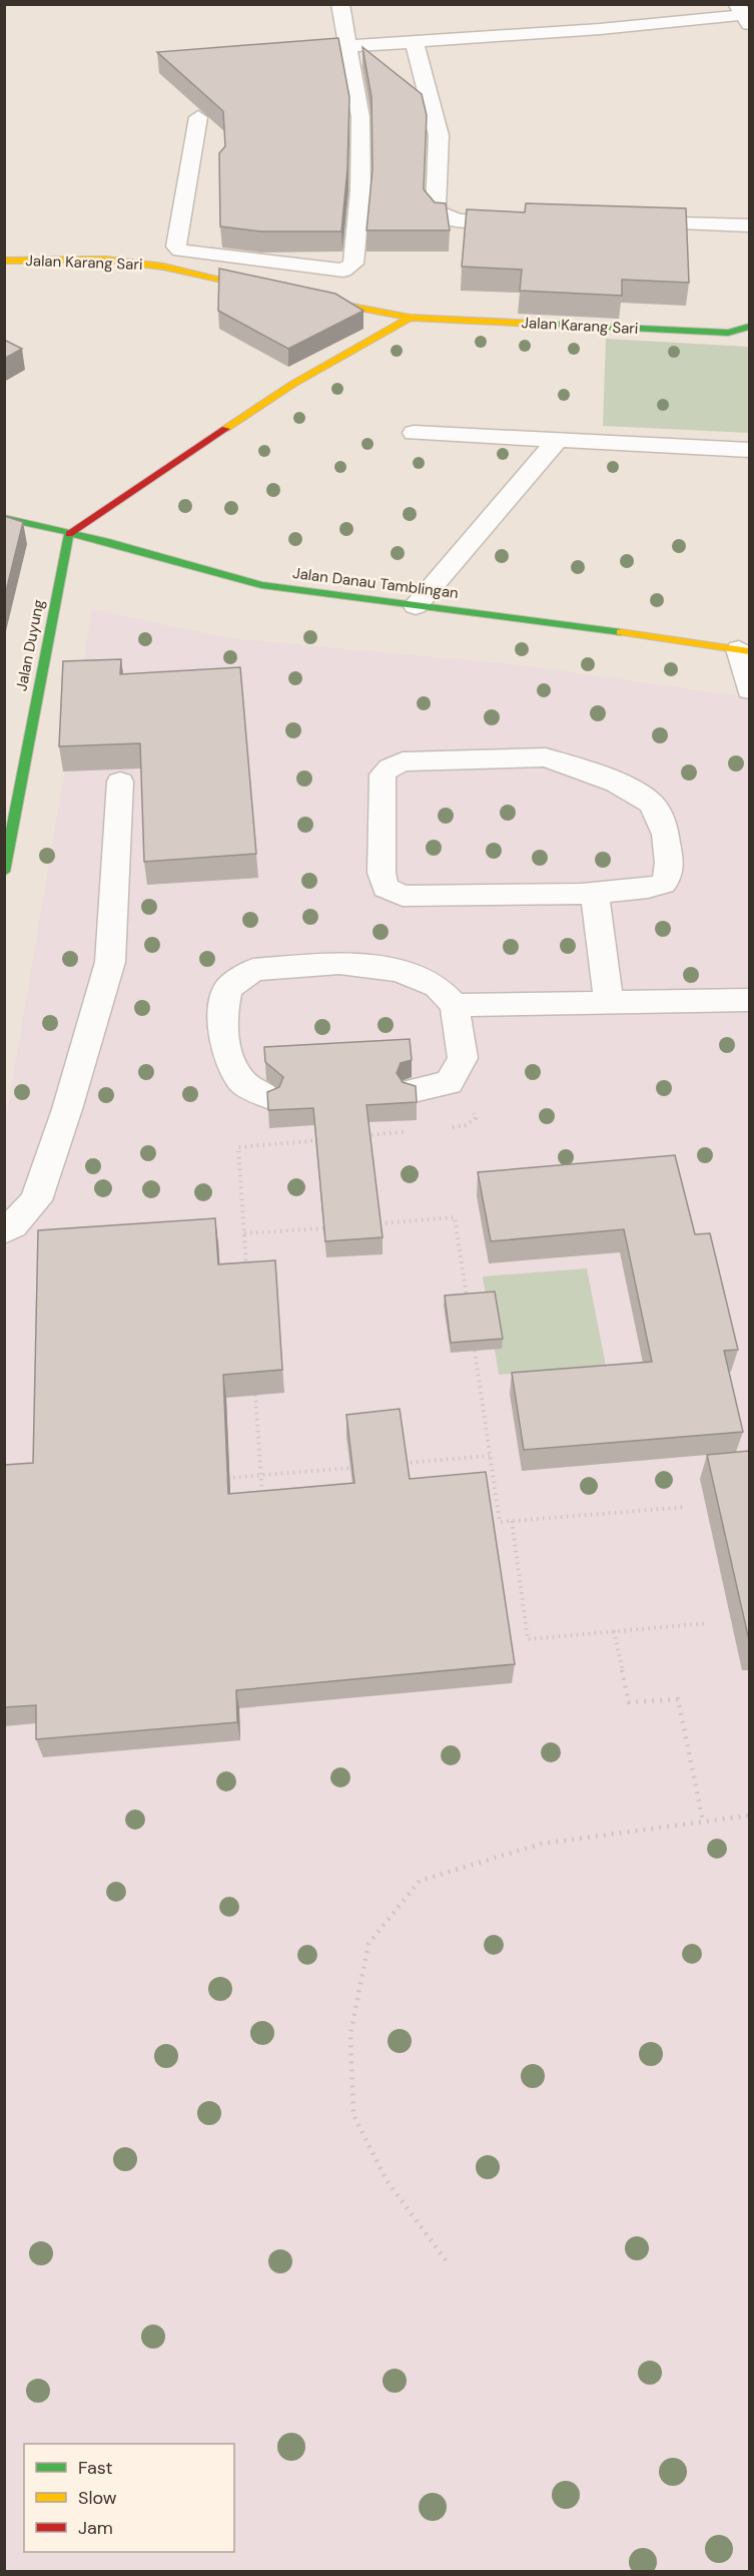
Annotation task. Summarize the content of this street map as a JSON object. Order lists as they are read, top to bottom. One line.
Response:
{"streets":{"street":["Jalan Karang Sari","Jalan Danau Tamblingan","Jalan Duyung"]},"crossings":[["Jalan Danau Tamblingan","Jalan Duyung"]],"legend":["Fast","Slow","Jam"]}
